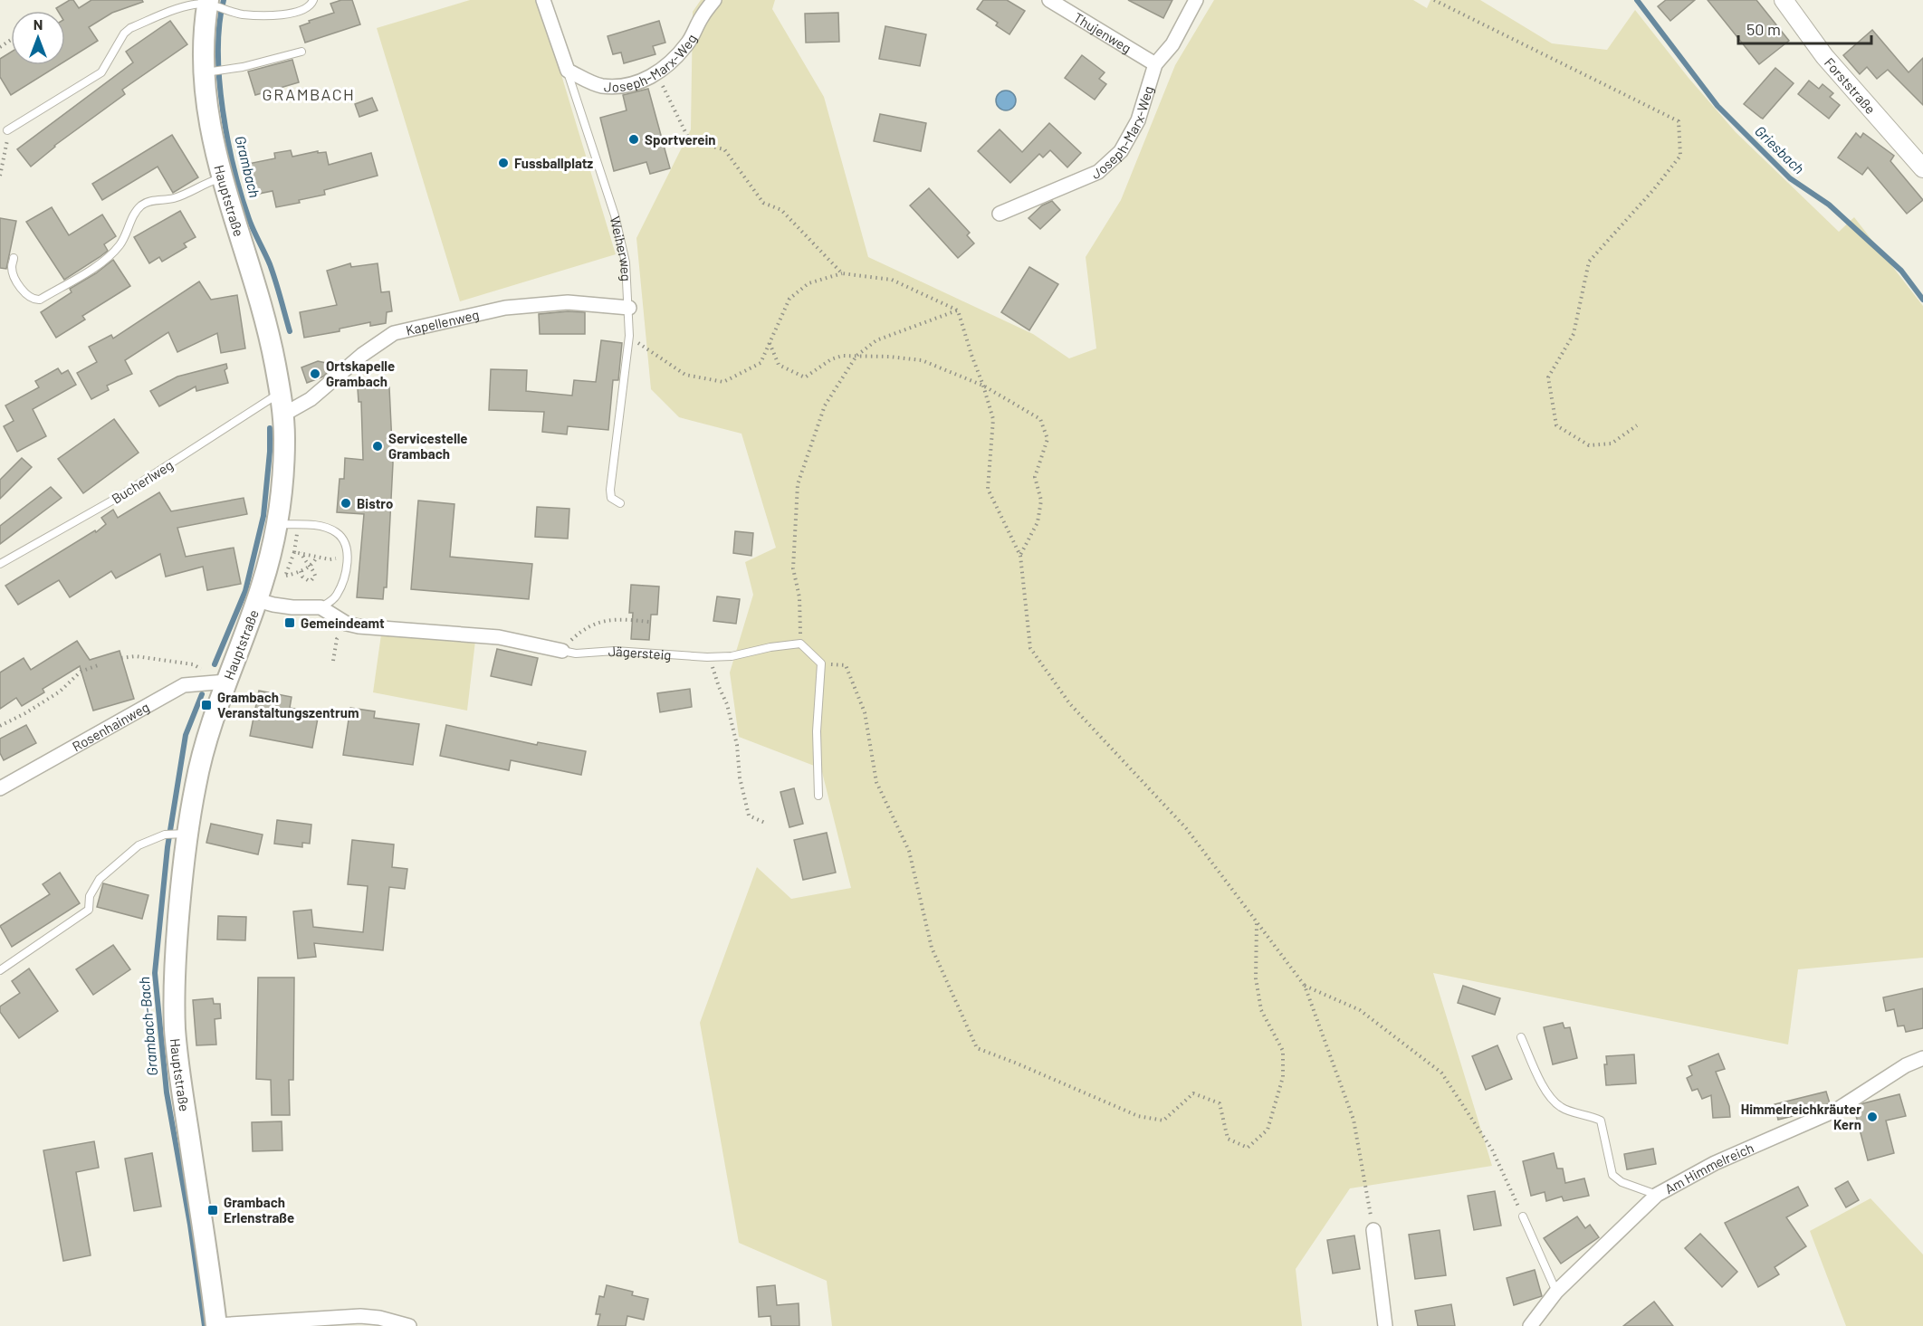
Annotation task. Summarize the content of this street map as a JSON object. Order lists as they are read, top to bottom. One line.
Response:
{"streets":{"main road":["Hauptstraße"],"street":["Thujenweg","Joseph-Marx-Weg","Forststraße","Weiherweg","Kapellenweg","Jägersteig","Rosenhainweg","Am Himmelreich"],"lane":["Bucherlweg"]},"crossings":[["Thujenweg","Joseph-Marx-Weg"],["Joseph-Marx-Weg","Weiherweg"],["Hauptstraße","Kapellenweg"],["Hauptstraße","Bucherlweg"],["Hauptstraße","Rosenhainweg"],["Weiherweg","Kapellenweg"]],"districts":["GRAMBACH"],"water":["Griesbach","Grambach","Grambach-Bach"],"places":{"other":["Sportverein","Fussballplatz","Ortskapelle Grambach","Servicestelle Grambach","Bistro","Himmelreichkräuter Kern"],"transit":["Gemeindeamt","Grambach Veranstaltungszentrum","Grambach Erlenstraße"]},"scale_bar":"50 m","north":"top"}
